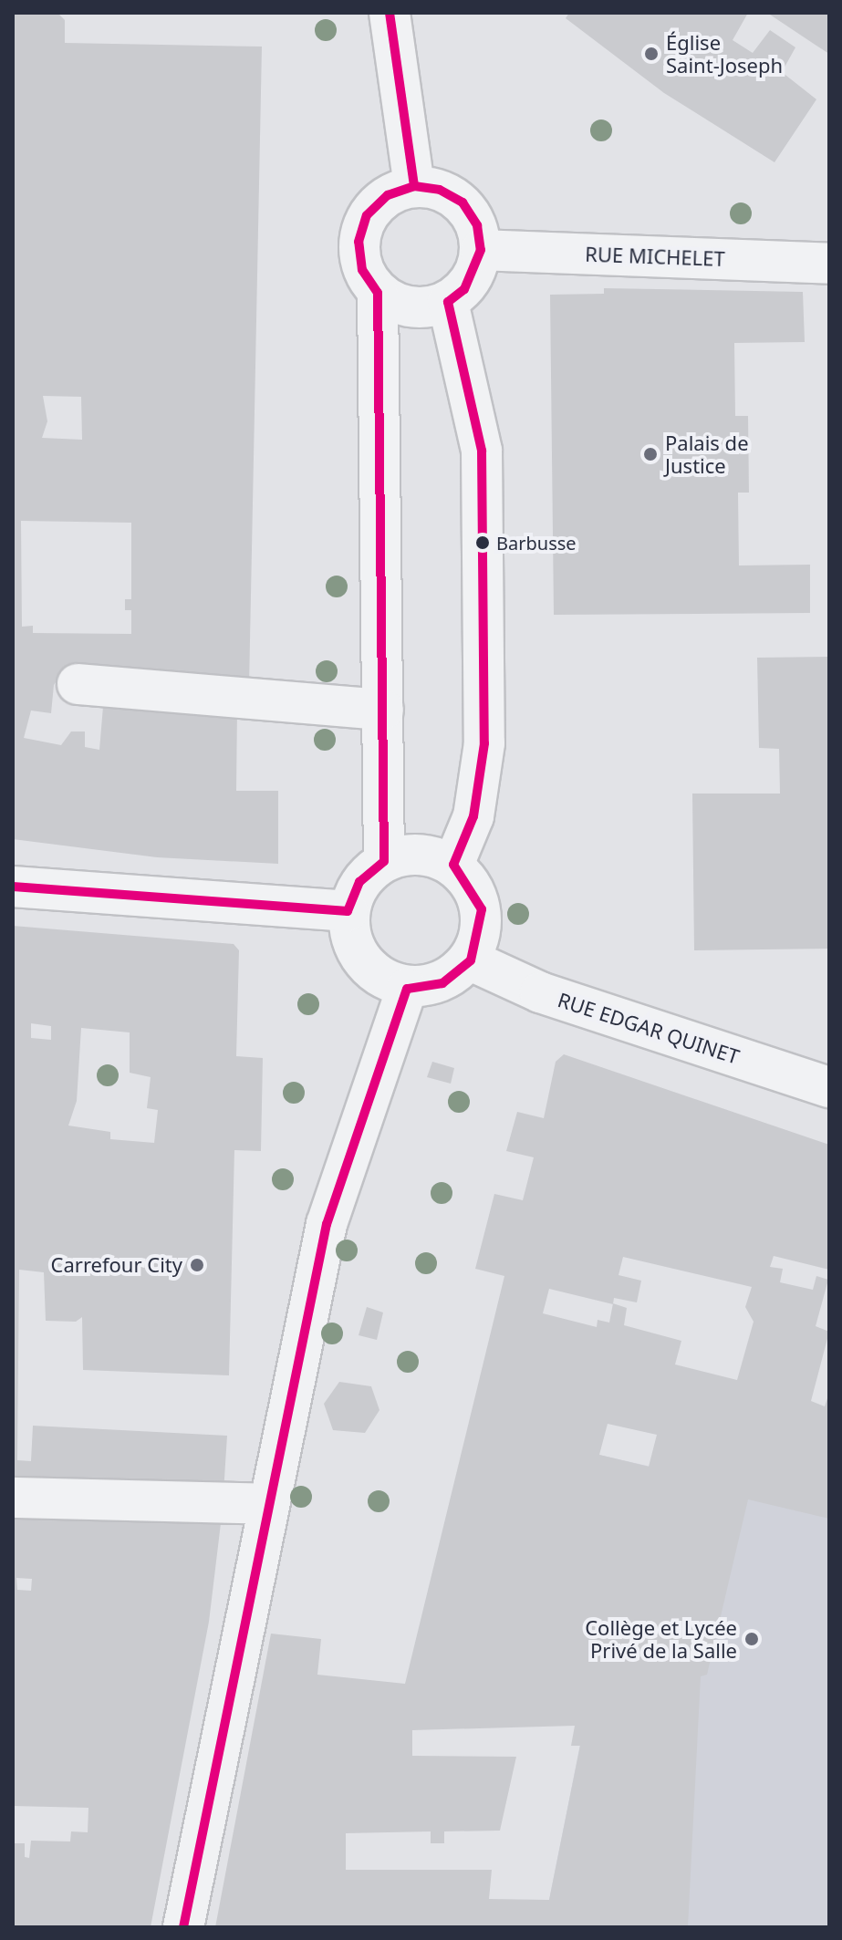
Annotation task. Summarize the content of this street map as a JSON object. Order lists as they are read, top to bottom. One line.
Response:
{"streets":{"street":["RUE MICHELET","RUE EDGAR QUINET"]},"places":["Église Saint-Joseph","Palais de Justice","Barbusse","Carrefour City","Collège et Lycée Privé de la Salle"]}
